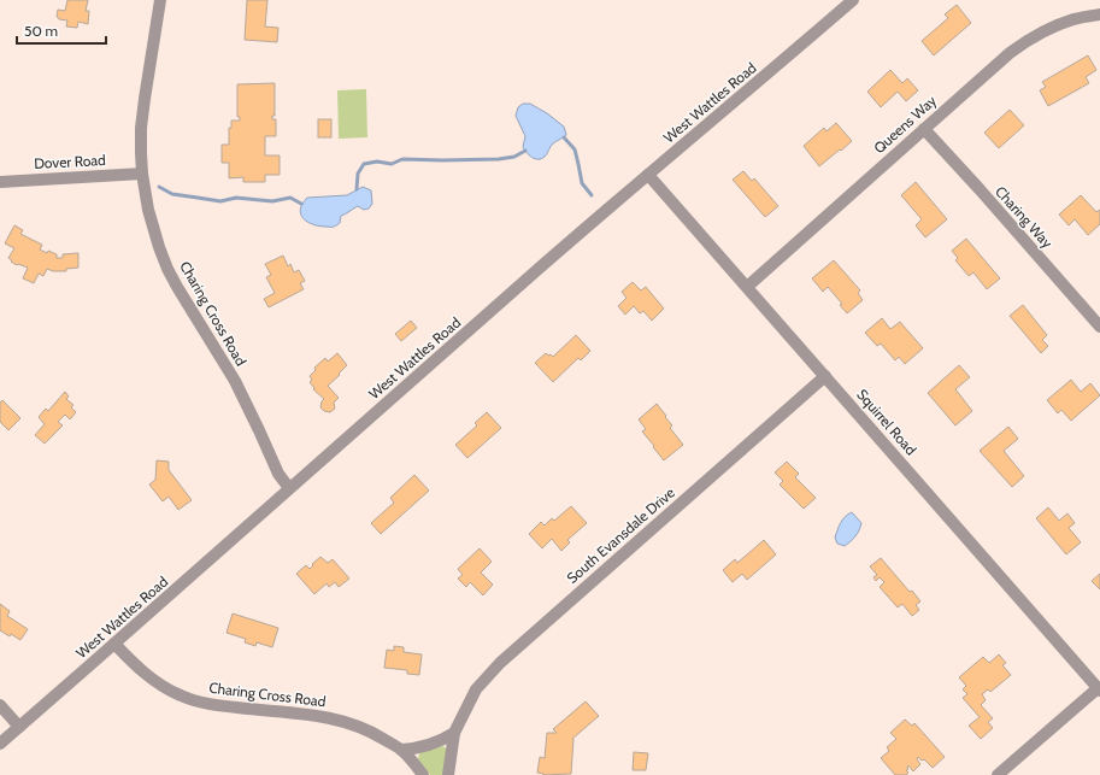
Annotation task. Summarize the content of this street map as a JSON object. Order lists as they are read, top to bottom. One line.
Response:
{"streets":{"street":["West Wattles Road","Queens Way","Dover Road","Charing Way","Charing Cross Road","Squirrel Road","South Evansdale Drive"]},"crossings":[["West Wattles Road","Charing Cross Road"],["West Wattles Road","Squirrel Road"],["Queens Way","Charing Way"],["Queens Way","Squirrel Road"],["Dover Road","Charing Cross Road"],["Squirrel Road","South Evansdale Drive"]],"scale_bar":"50 m"}
